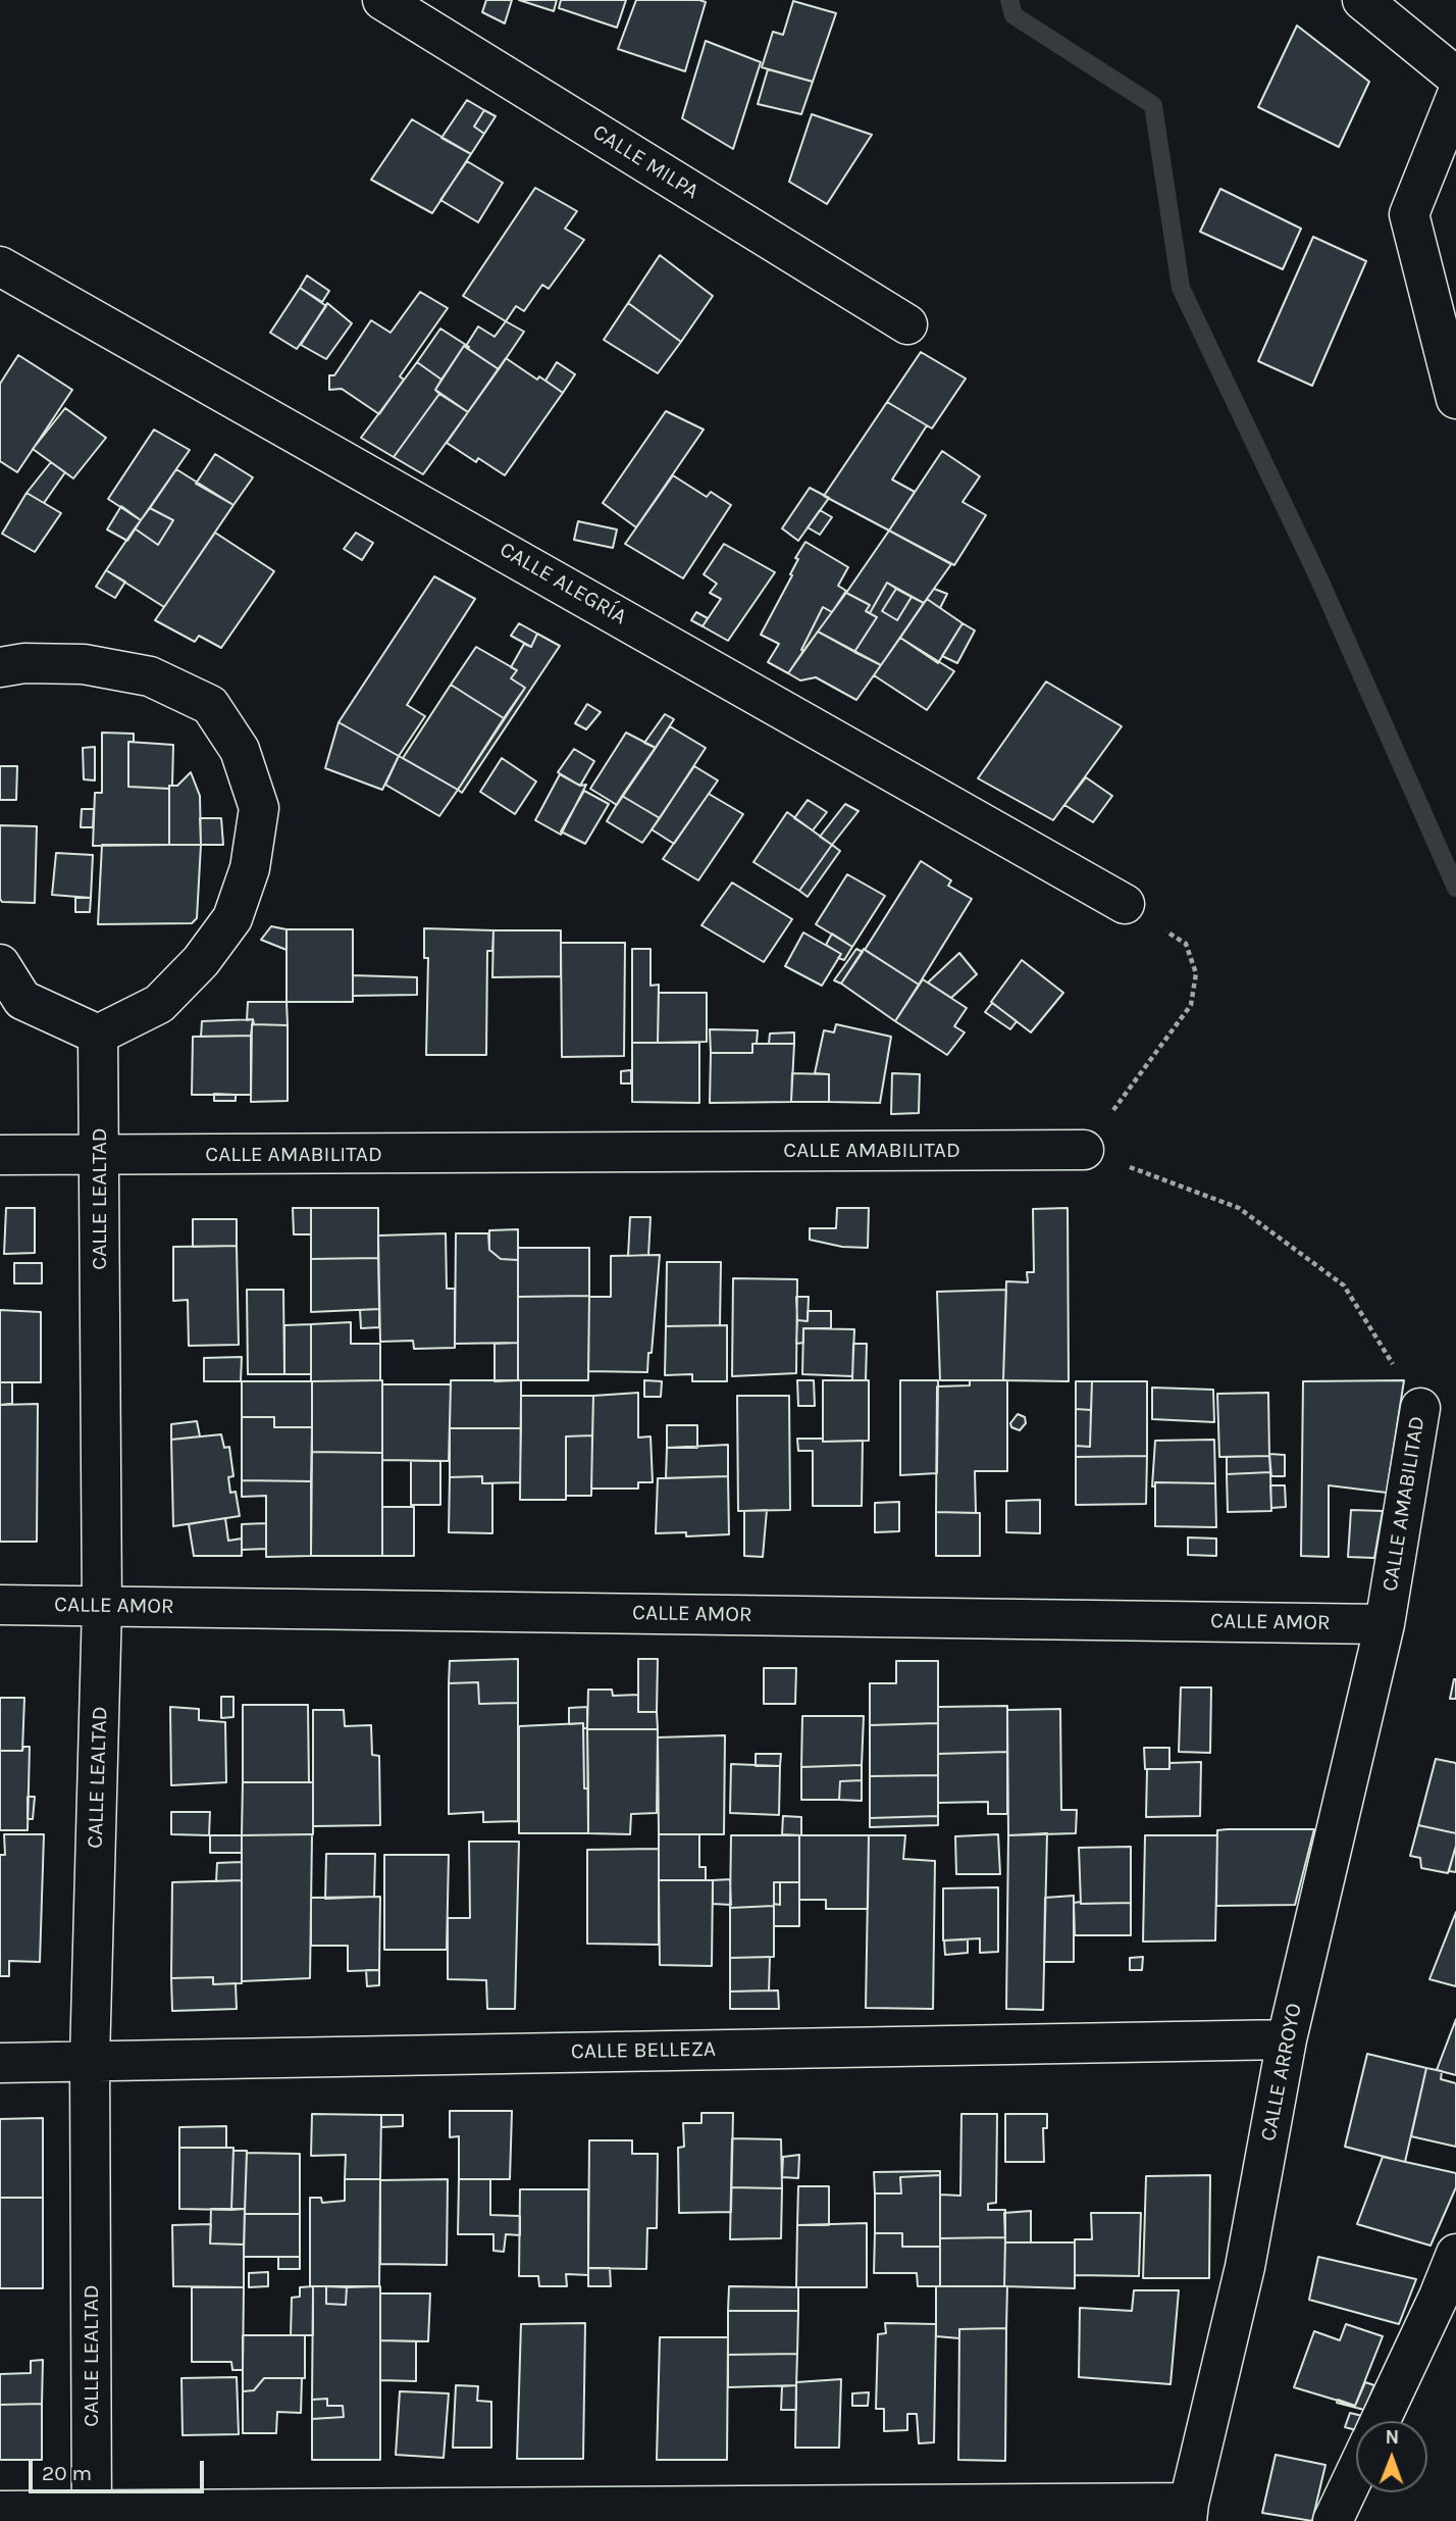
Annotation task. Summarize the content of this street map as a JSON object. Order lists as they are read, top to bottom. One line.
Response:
{"streets":{"street":["CALLE MILPA","CALLE ALEGRÍA","CALLE AMABILITAD","CALLE LEALTAD","CALLE AMOR","CALLE BELLEZA","CALLE ARROYO"]},"crossings":[["CALLE AMABILITAD","CALLE LEALTAD"],["CALLE AMABILITAD","CALLE AMOR"],["CALLE AMABILITAD","CALLE ARROYO"],["CALLE LEALTAD","CALLE AMOR"],["CALLE LEALTAD","CALLE BELLEZA"],["CALLE AMOR","CALLE ARROYO"],["CALLE BELLEZA","CALLE ARROYO"]],"scale_bar":"20 m","north":"top"}
